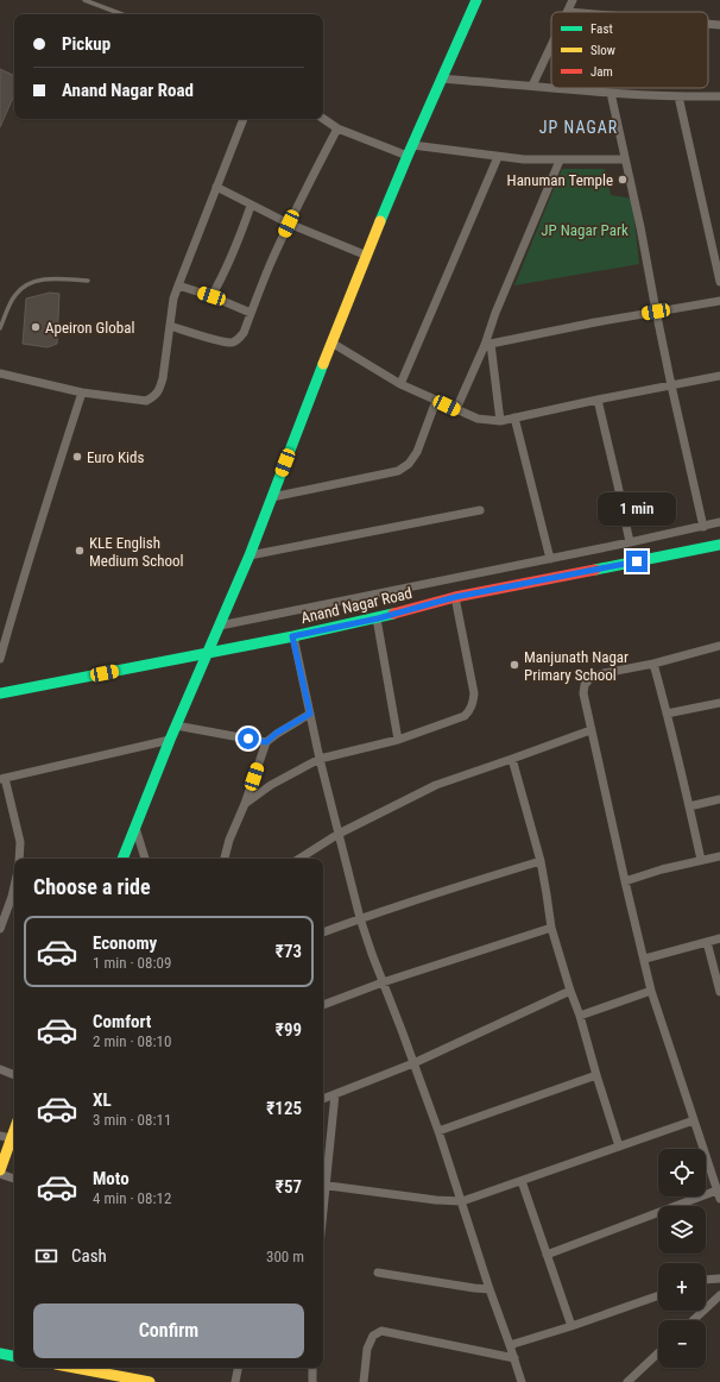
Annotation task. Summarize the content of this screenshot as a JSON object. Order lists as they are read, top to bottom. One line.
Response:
{"streets":{"street":["Anand Nagar Road"]},"districts":["JP NAGAR"],"parks":["JP Nagar Park"],"places":["Hanuman Temple","Apeiron Global","Euro Kids","KLE English Medium School","Manjunath Nagar Primary School"],"legend":["Fast","Slow","Jam"],"page":{"banner":["Pickup","Anand Nagar Road"],"bubble":"1 min","heading":"Choose a ride","list":[{"name":"Economy","note":"1 min · 08:09","value":"₹73"},{"name":"Comfort","note":"2 min · 08:10","value":"₹99"},{"name":"XL","note":"3 min · 08:11","value":"₹125"},{"name":"Moto","note":"4 min · 08:12","value":"₹57"}],"map_buttons":["+","−"],"pay":["Cash","300 m"],"buttons":"Confirm"}}
